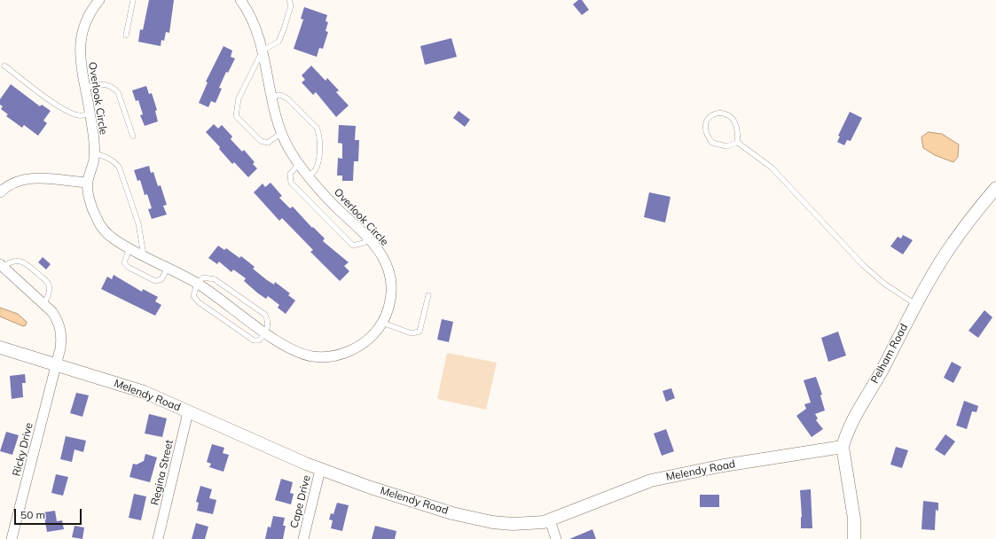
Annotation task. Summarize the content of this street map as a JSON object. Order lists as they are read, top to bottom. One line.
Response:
{"streets":{"street":["Overlook Circle","Pelham Road","Melendy Road","Ricky Drive","Regina Street","Cape Drive"]},"crossings":[["Pelham Road","Melendy Road"],["Melendy Road","Ricky Drive"],["Melendy Road","Regina Street"],["Melendy Road","Cape Drive"]],"scale_bar":"50 m"}
